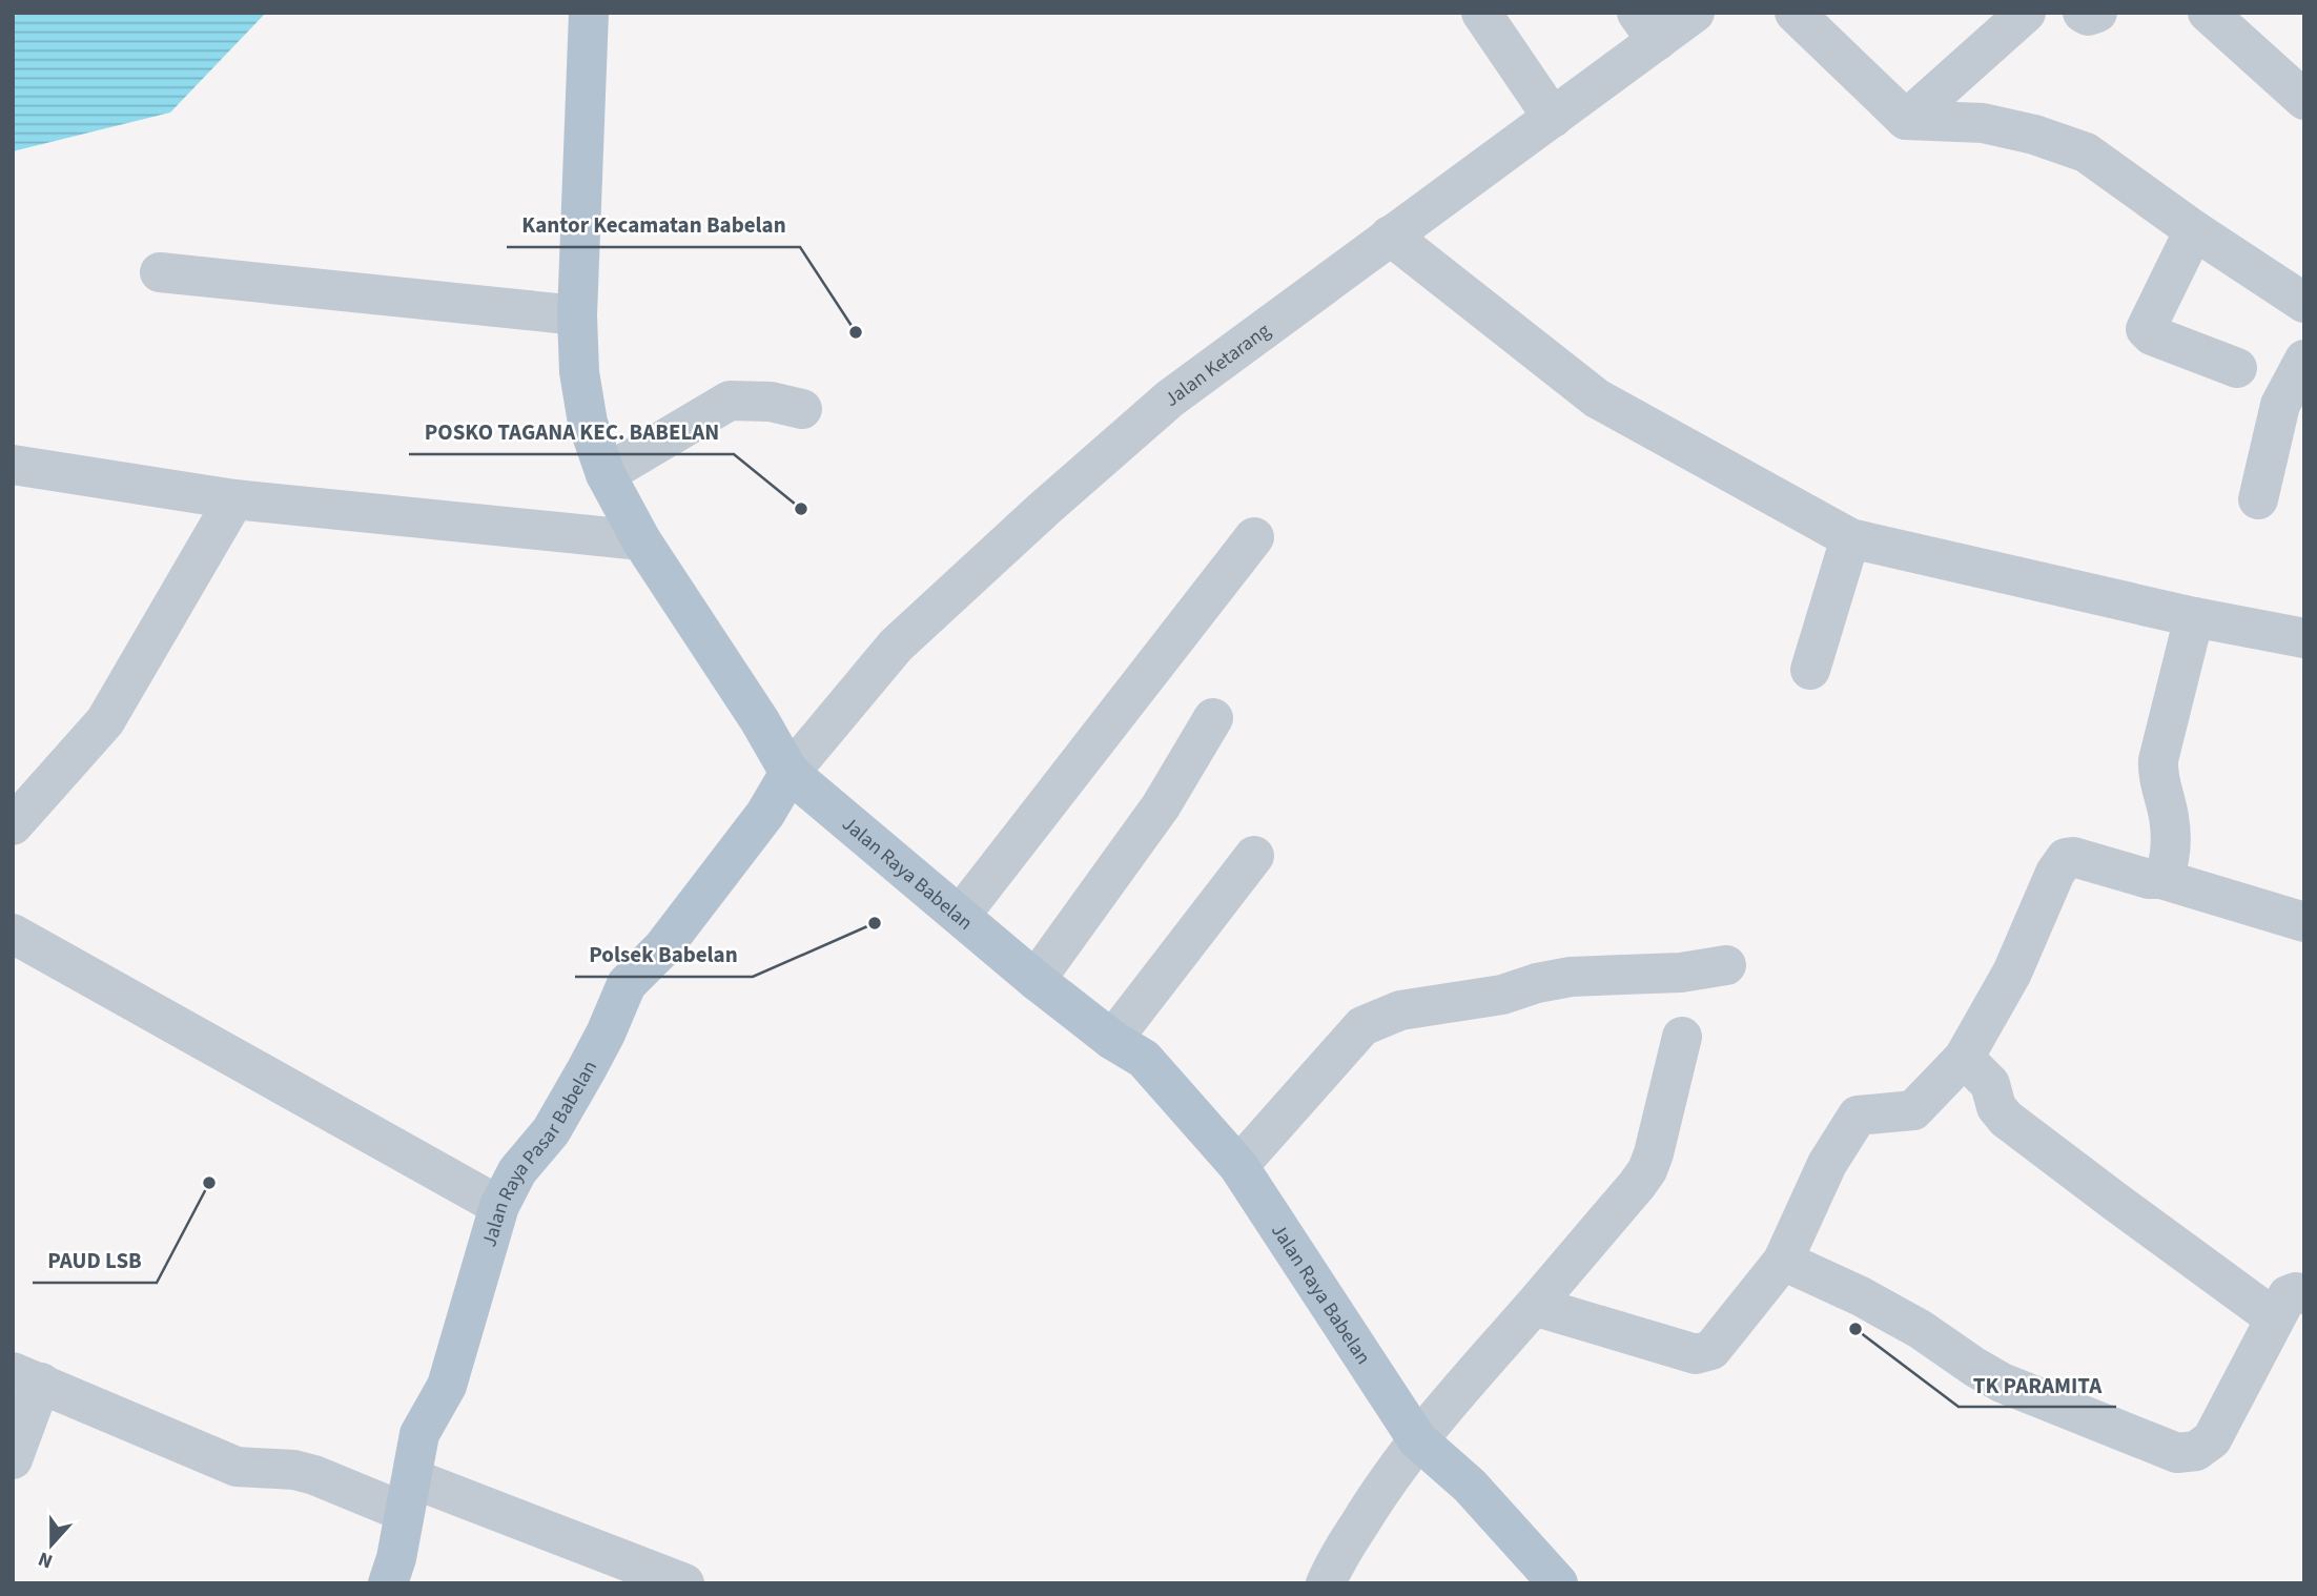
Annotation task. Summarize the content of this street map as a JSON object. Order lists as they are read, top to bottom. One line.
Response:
{"streets":{"main road":["Jalan Raya Babelan","Jalan Raya Pasar Babelan"],"street":["Jalan Ketarang"]},"crossings":[["Jalan Ketarang","Jalan Raya Babelan"],["Jalan Ketarang","Jalan Raya Pasar Babelan"],["Jalan Raya Babelan","Jalan Raya Pasar Babelan"]],"places":["Kantor Kecamatan Babelan","POSKO TAGANA KEC. BABELAN","Polsek Babelan","PAUD LSB","TK PARAMITA"],"north":"bottom"}
